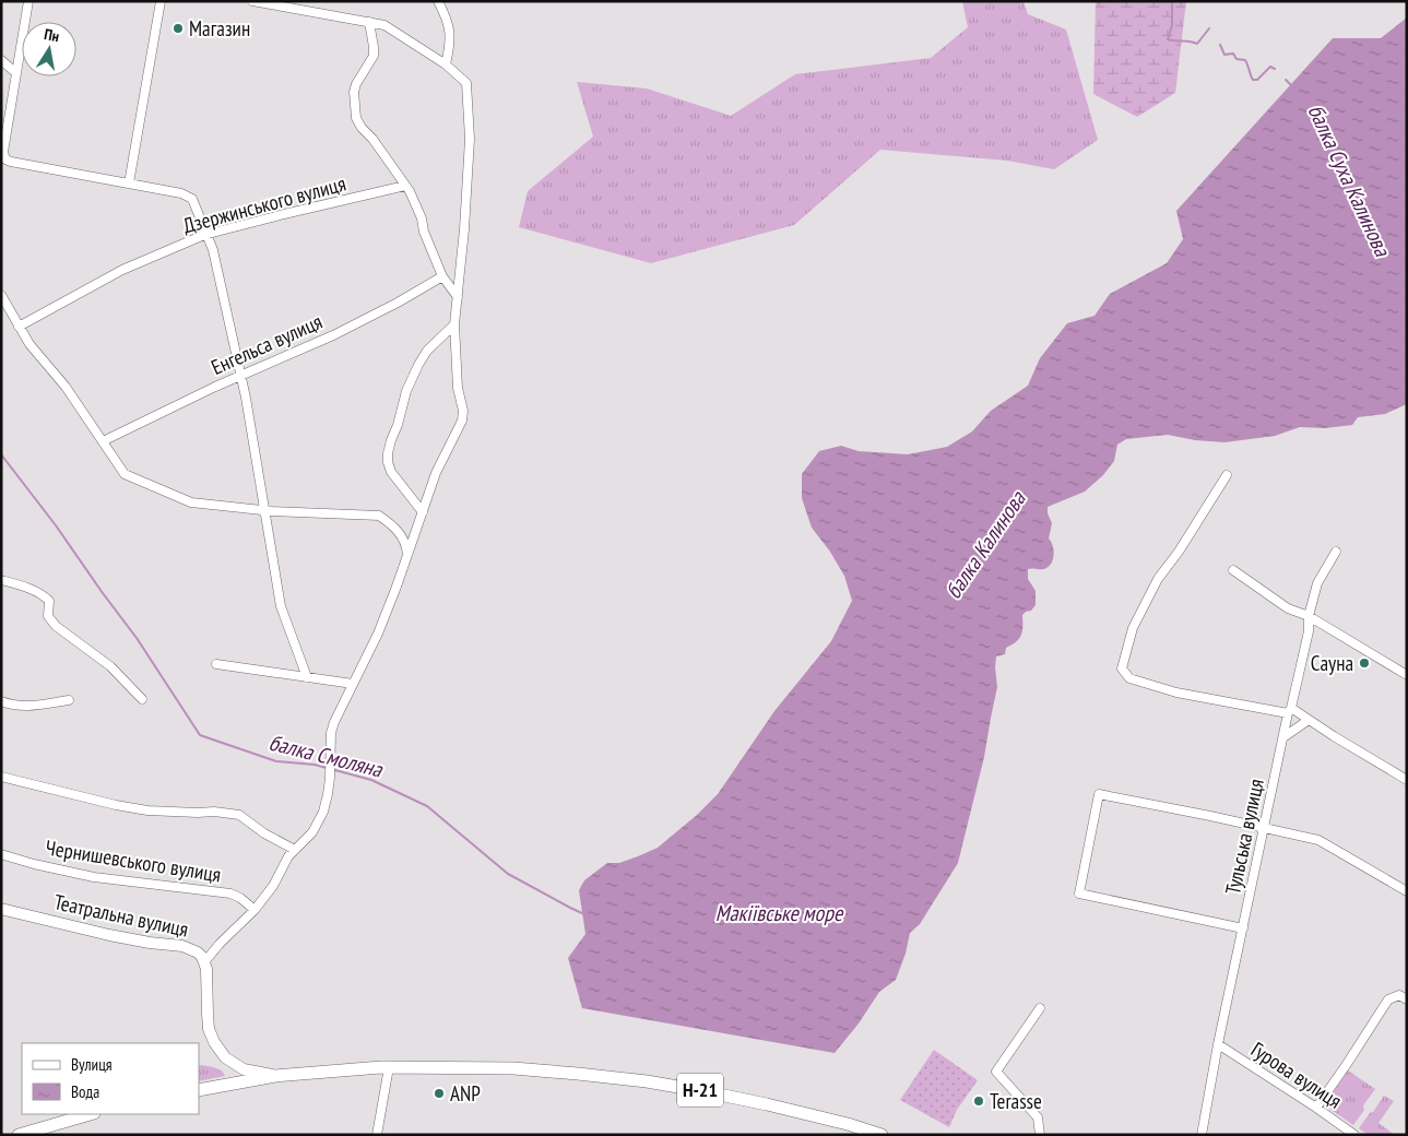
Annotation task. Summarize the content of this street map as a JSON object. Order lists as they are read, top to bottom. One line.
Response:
{"streets":{"main road":["Н-21"],"street":["Дзержинського вулиця","Енгельса вулиця","Тульська вулиця","Чернишевського вулиця","Театральна вулиця","Гурова вулиця"]},"crossings":[["Тульська вулиця","Гурова вулиця"],["Театральна вулиця","Н-21"]],"water":["балка Суха Калинова","балка Калинова","балка Смоляна","Макіївське море"],"places":["Магазин","Сауна","ANP","Terasse"],"legend":["Вулиця","Вода"],"north":"top"}
